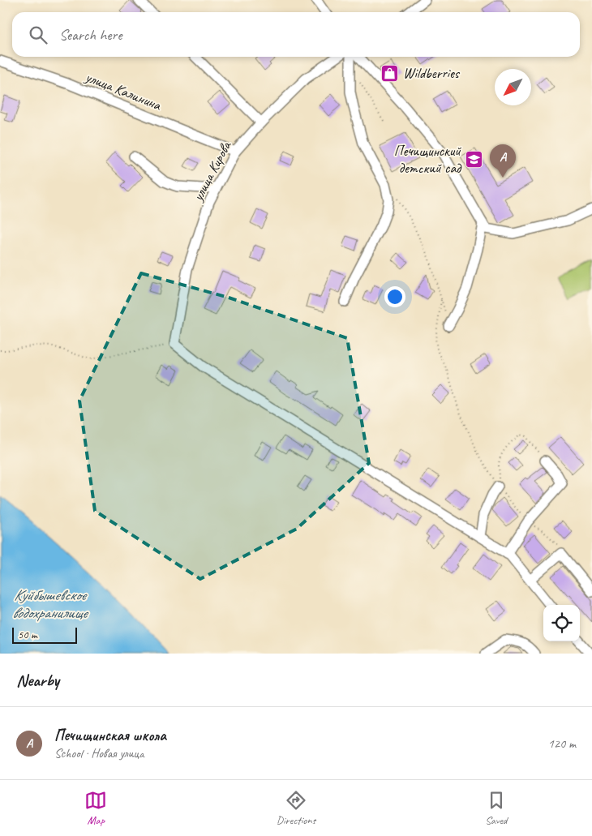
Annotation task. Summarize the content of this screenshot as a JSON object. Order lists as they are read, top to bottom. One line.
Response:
{"streets":{"street":["улица Калинина","улица Кирова"]},"crossings":[["улица Калинина","улица Кирова"]],"water":["Куйбышевское водохранилище"],"places":{"shop":["Wildberries"],"school or university":["Печищинский детский сад"]},"scale_bar":"50 m","north":"bottom left","page":{"search":"Search here","pins":"A","scale":"50 m","heading":"Nearby","list":[{"mark":"A","name":"Печищинская школа","note":"School · Новая улица","value":"120 m"}],"nav":["Map","Directions","Saved"]}}
